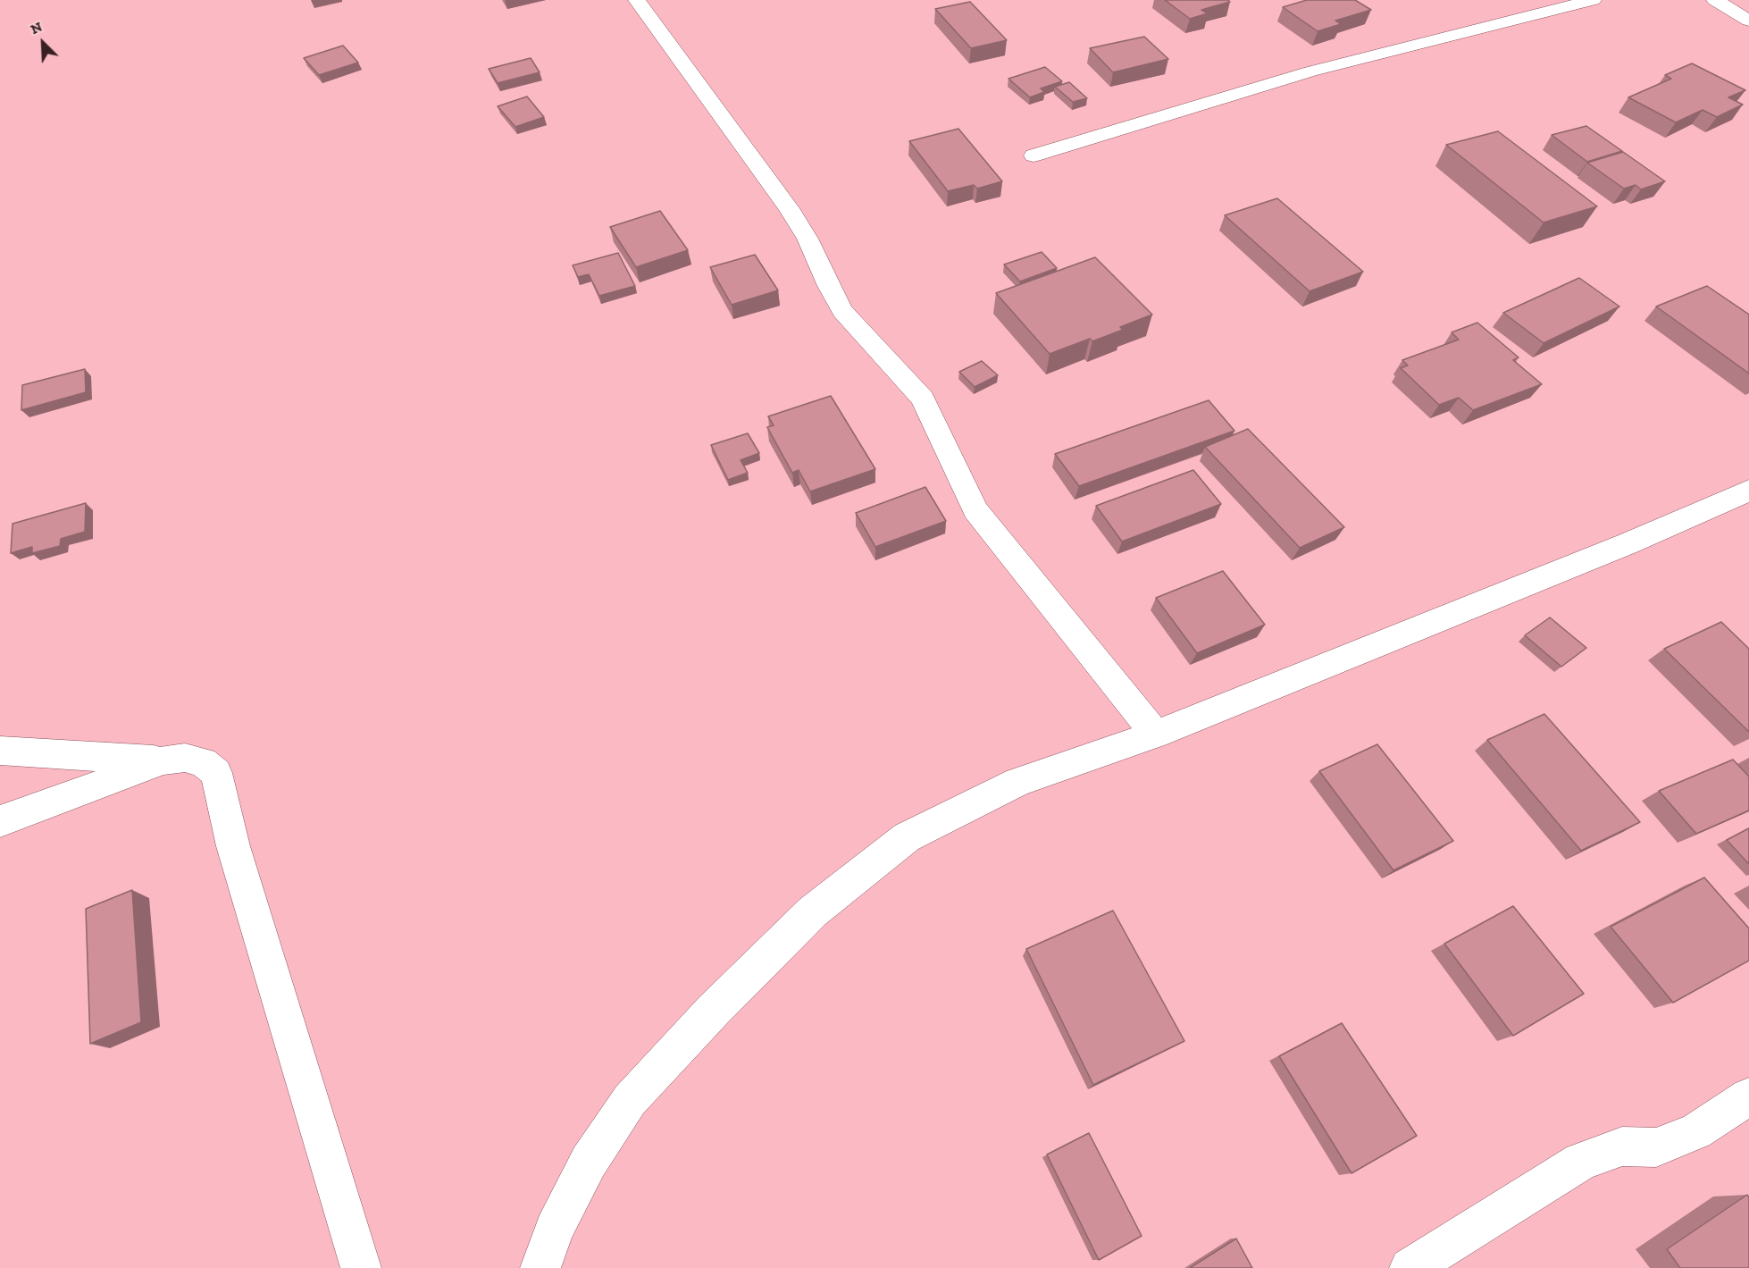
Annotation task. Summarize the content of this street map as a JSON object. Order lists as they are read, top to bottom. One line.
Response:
{"north":"top left"}
